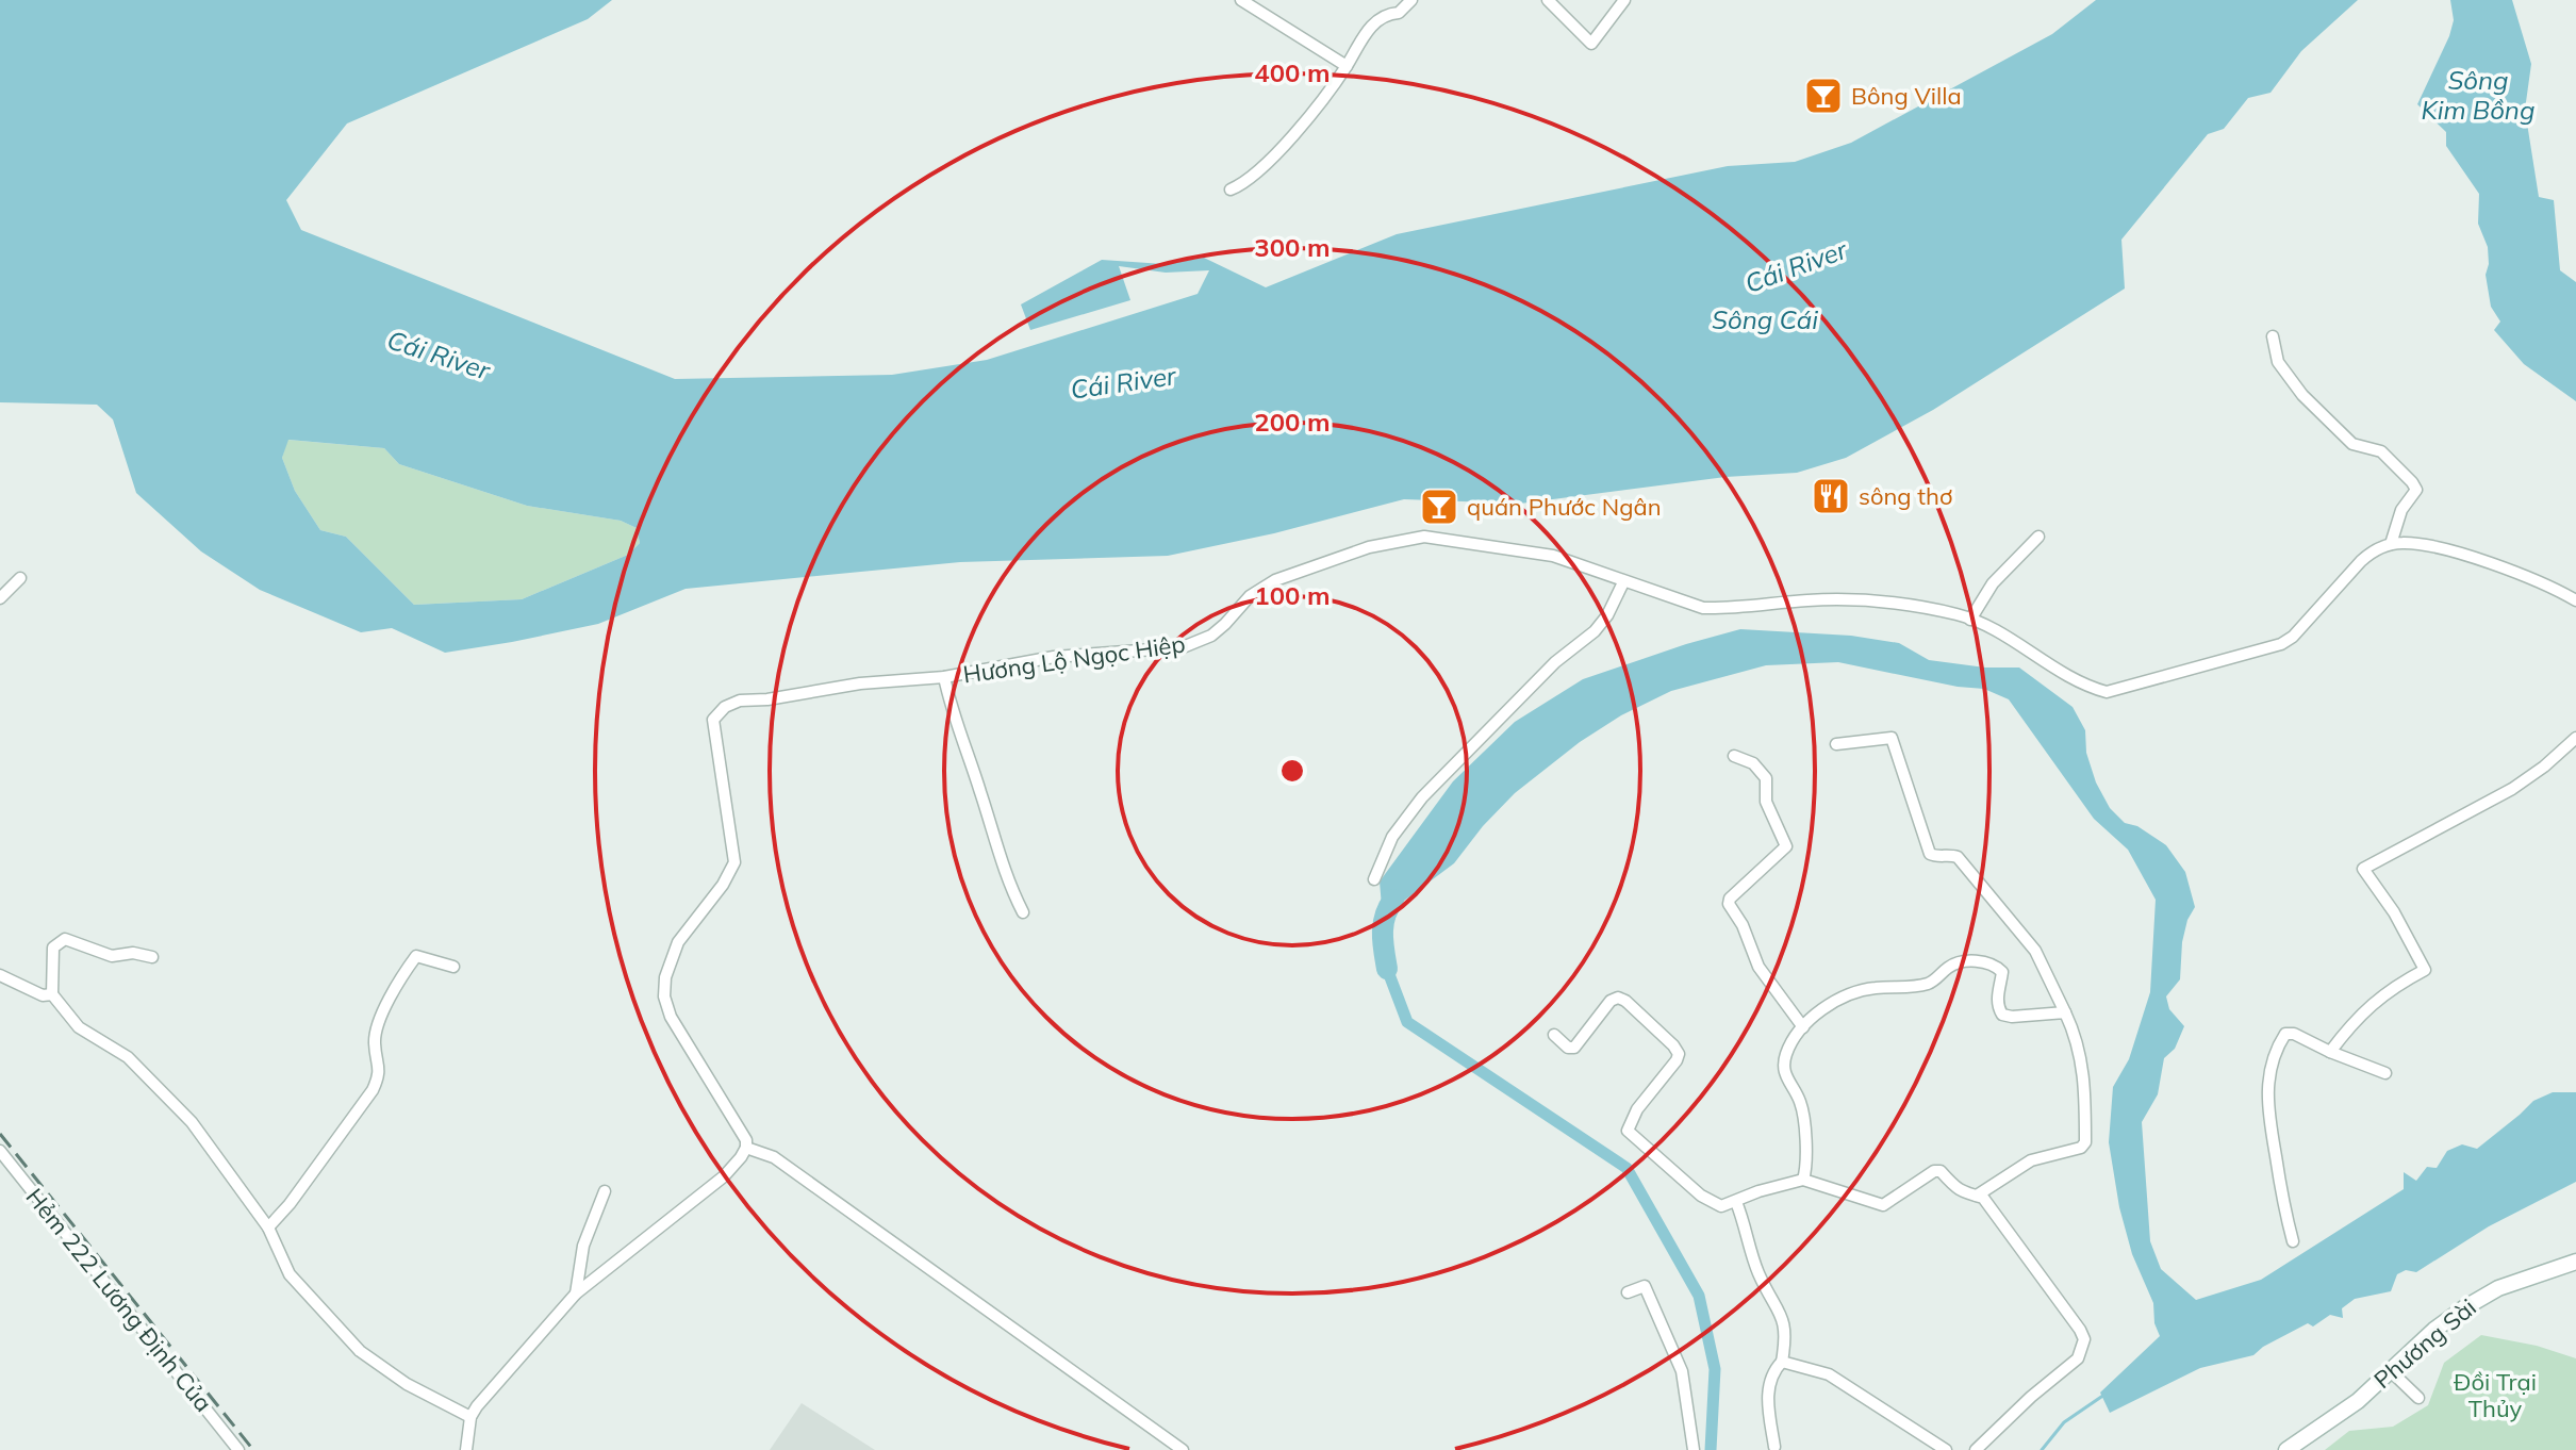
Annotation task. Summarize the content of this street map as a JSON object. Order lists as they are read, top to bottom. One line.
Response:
{"streets":{"street":["Hương Lộ Ngọc Hiệp","Hẻm 222 Lương Định Của","Phương Sài"]},"water":["Sông Kim Bồng","Cái River","Sông Cái"],"parks":["Đồi Trại Thủy"],"places":{"bar":["Bông Villa","quán Phước Ngân"],"restaurant":["sông thơ"]},"rings":["400 m","300 m","200 m","100 m"]}
